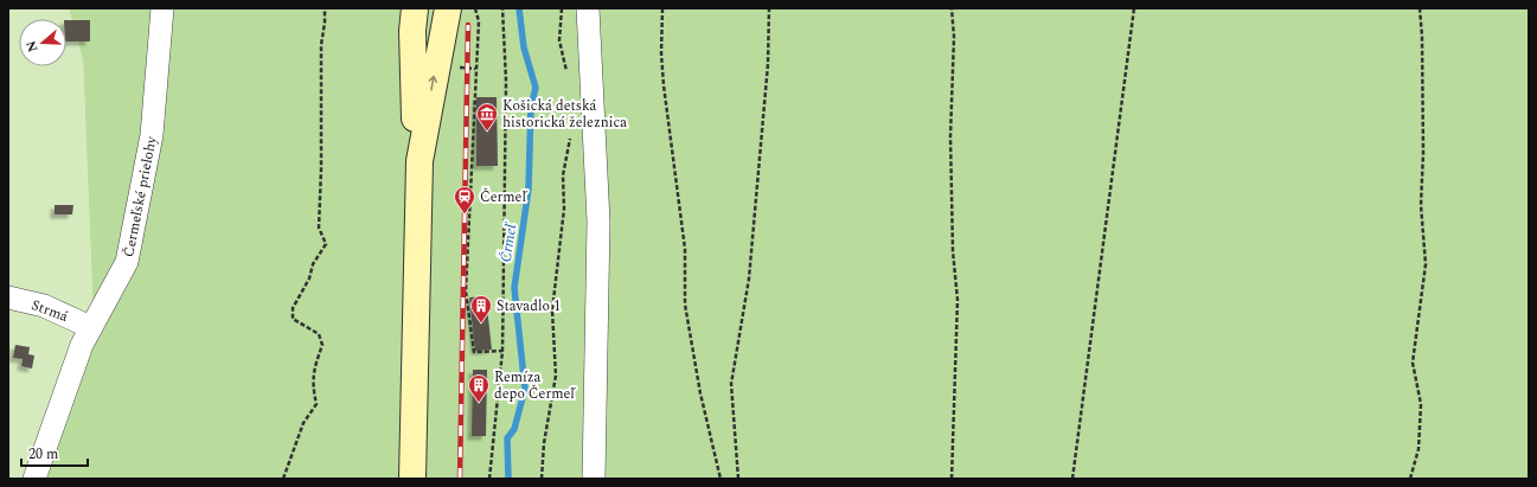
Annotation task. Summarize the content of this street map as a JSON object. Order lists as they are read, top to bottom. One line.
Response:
{"streets":{"street":["Čermeľské prielohy","Strmá"]},"crossings":[["Čermeľské prielohy","Strmá"]],"water":["Črmeľ"],"places":{"museum":["Košická detská historická železnica"],"station":["Čermeľ"],"building":["Stavadlo 1","Remíza depo Čermeľ"]},"scale_bar":"20 m","north":"left"}
